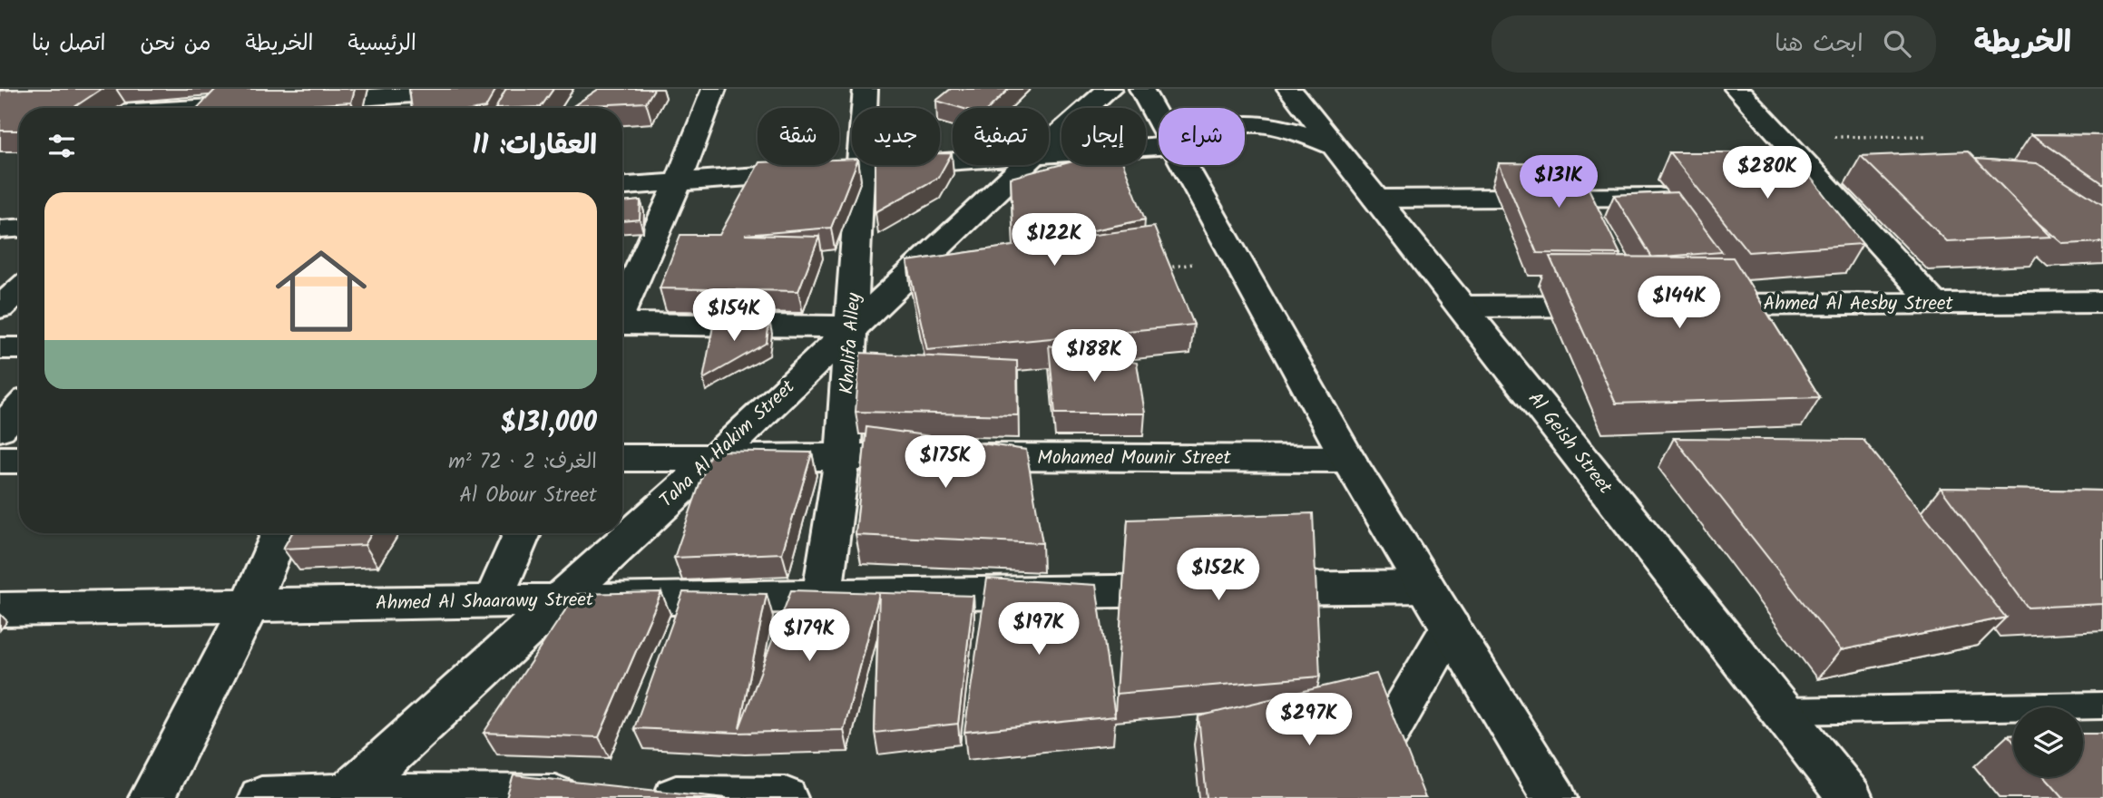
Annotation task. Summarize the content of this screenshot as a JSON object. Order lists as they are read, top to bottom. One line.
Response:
{"streets":{"street":["Ahmed Al Aesby Street","Khalifa Alley","Al Geish Street","Taha Al Hakim Street","Mohamed Mounir Street","Ahmed Al Shaarawy Street"]},"crossings":[["Khalifa Alley","Taha Al Hakim Street"],["Khalifa Alley","Mohamed Mounir Street"],["Khalifa Alley","Ahmed Al Shaarawy Street"],["Taha Al Hakim Street","Mohamed Mounir Street"],["Taha Al Hakim Street","Ahmed Al Shaarawy Street"]],"page":{"header":"الخريطة","search":"ابحث هنا","nav":["الرئيسية","الخريطة","من نحن","اتصل بنا"],"chip":["شراء","إيجار","تصفية","جديد","شقة"],"heading":"العقارات: 11","price":["$280K","$131K","$122K","$144K","$154K","$188K","$175K","$152K","$197K","$179K","$297K"],"list":[{"name":"$131,000","note":"الغرف: 2 · 72 m² · Al Obour Street"}]}}
